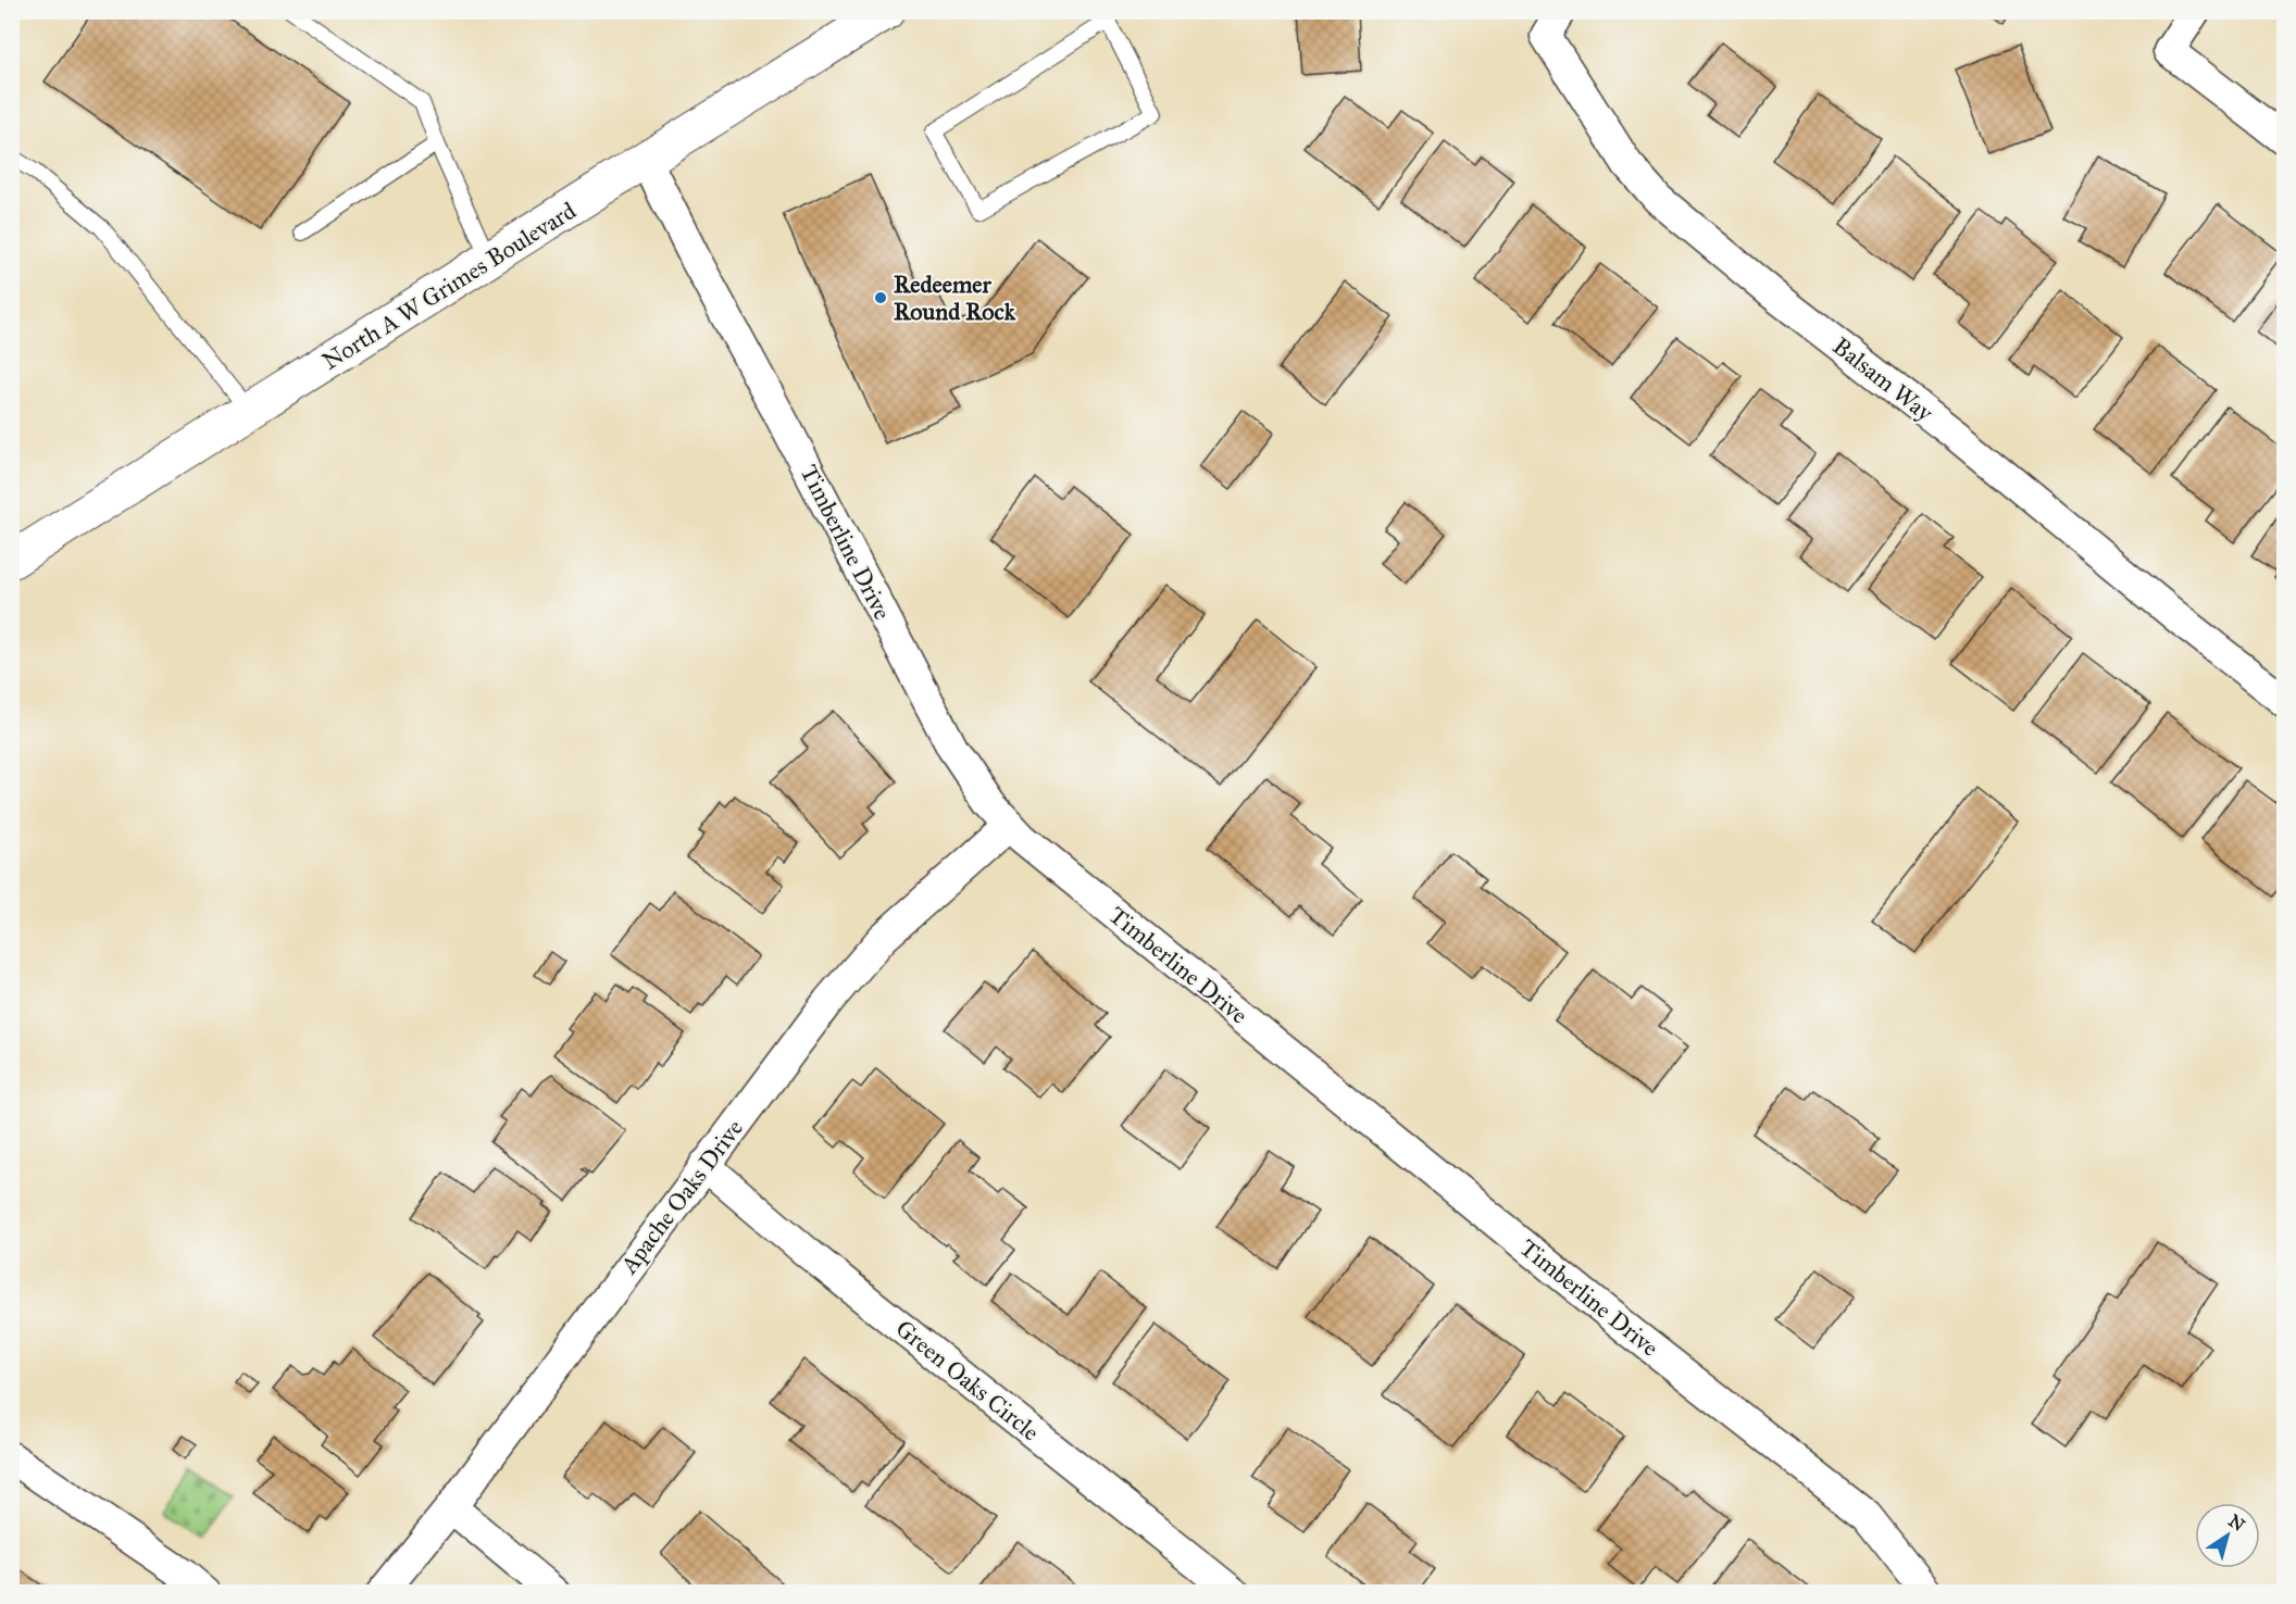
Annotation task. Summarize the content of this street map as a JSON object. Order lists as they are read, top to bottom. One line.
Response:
{"streets":{"main road":["North A W Grimes Boulevard"],"street":["Balsam Way","Timberline Drive","Apache Oaks Drive","Green Oaks Circle"]},"crossings":[["North A W Grimes Boulevard","Timberline Drive"],["Timberline Drive","Apache Oaks Drive"],["Apache Oaks Drive","Green Oaks Circle"]],"places":["Redeemer Round Rock"],"north":"top right"}
